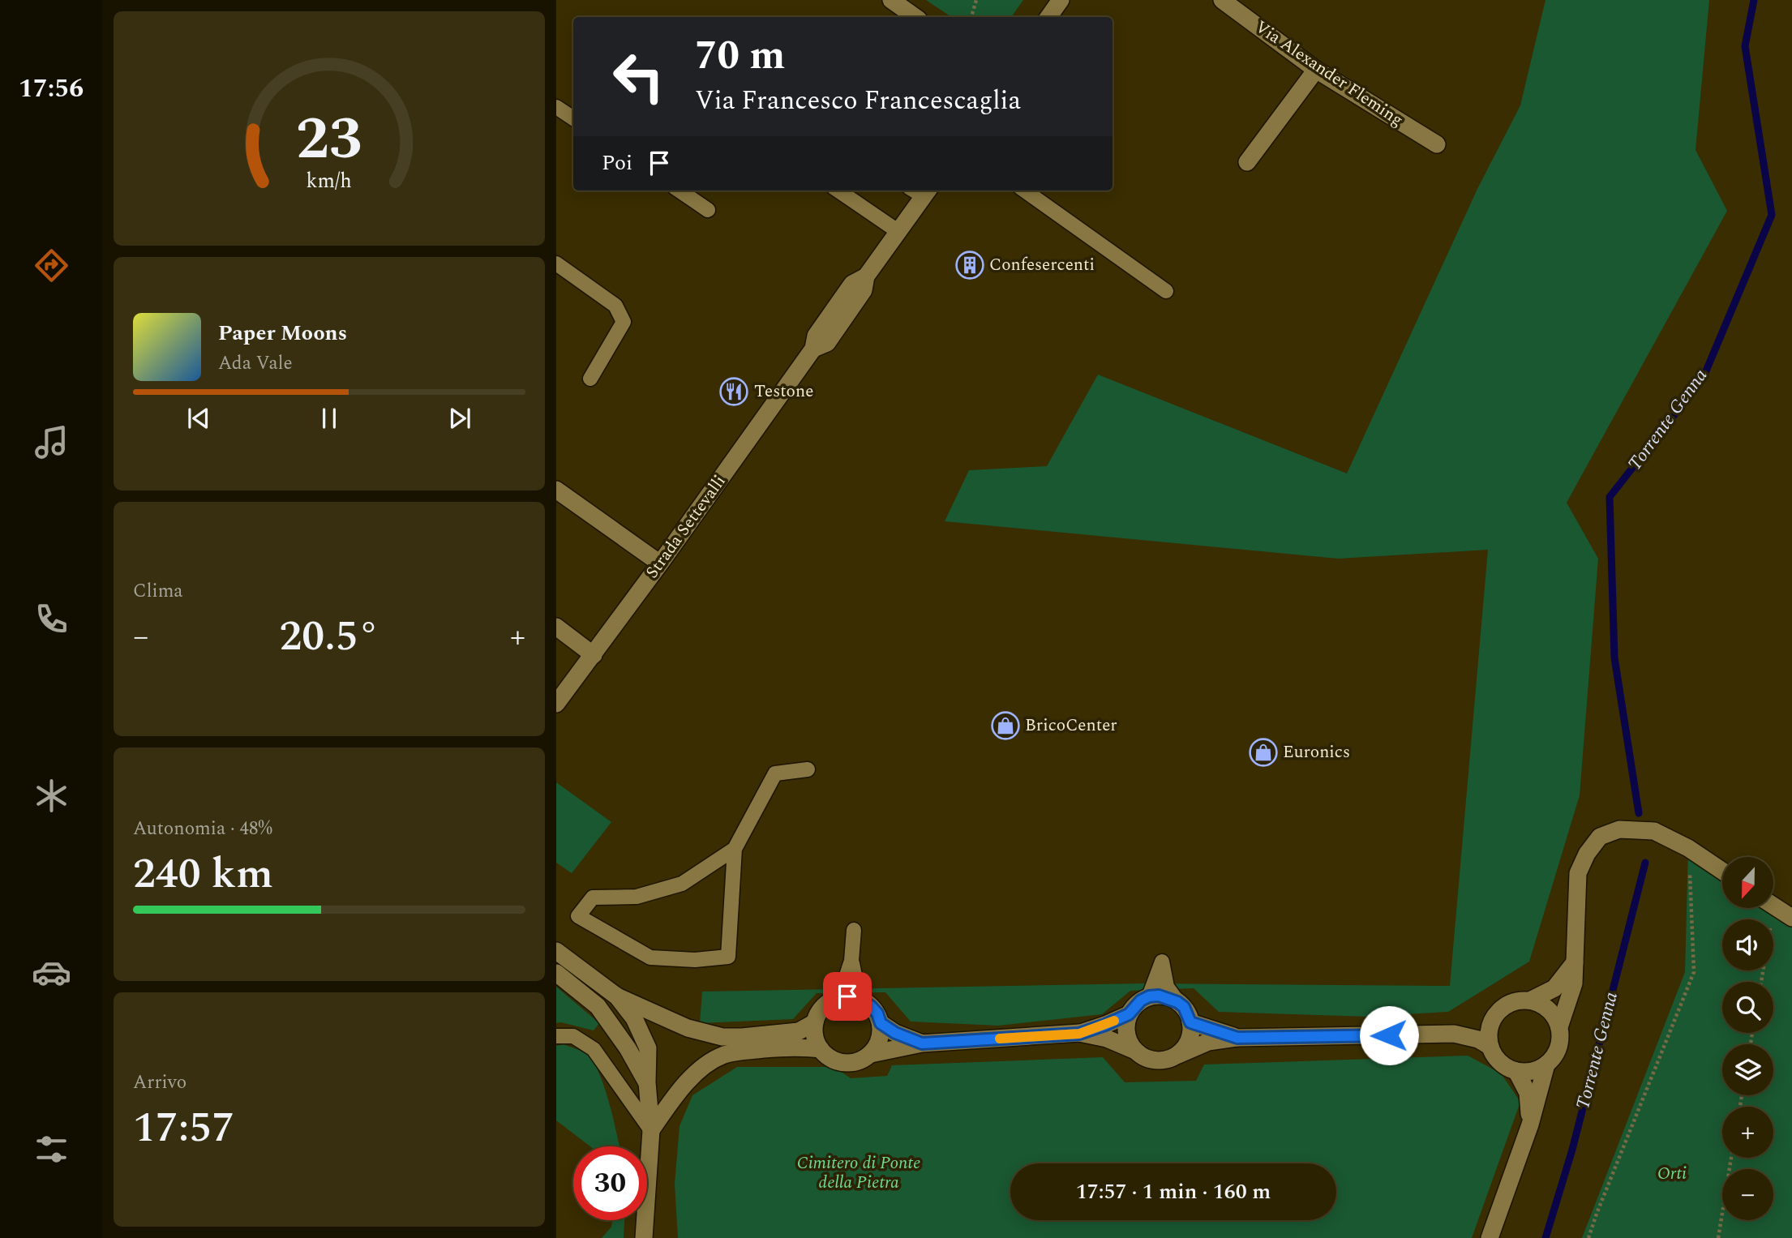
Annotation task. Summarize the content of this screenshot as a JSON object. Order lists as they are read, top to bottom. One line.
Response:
{"streets":{"street":["Via Alexander Fleming","Strada Settevalli"]},"water":["Torrente Genna"],"parks":["Cimitero di Ponte della Pietra","Orti"],"places":{"building":["Confesercenti"],"restaurant":["Testone"],"shop":["BricoCenter","Euronics"]},"north":"bottom","page":{"tabs":"17:56","turn":["70 m","Via Francesco Francescaglia"],"then":"Poi","song":["Paper Moons","Ada Vale"],"tile":["Clima",["Autonomia · 48%","240 km"],["Arrivo","17:57"]],"heat":["−","20.5°","+"],"map_buttons":["+","−"],"limit":"30","trip":"17:57 · 1 min · 160 m","gauge":["23","km/h"]}}
